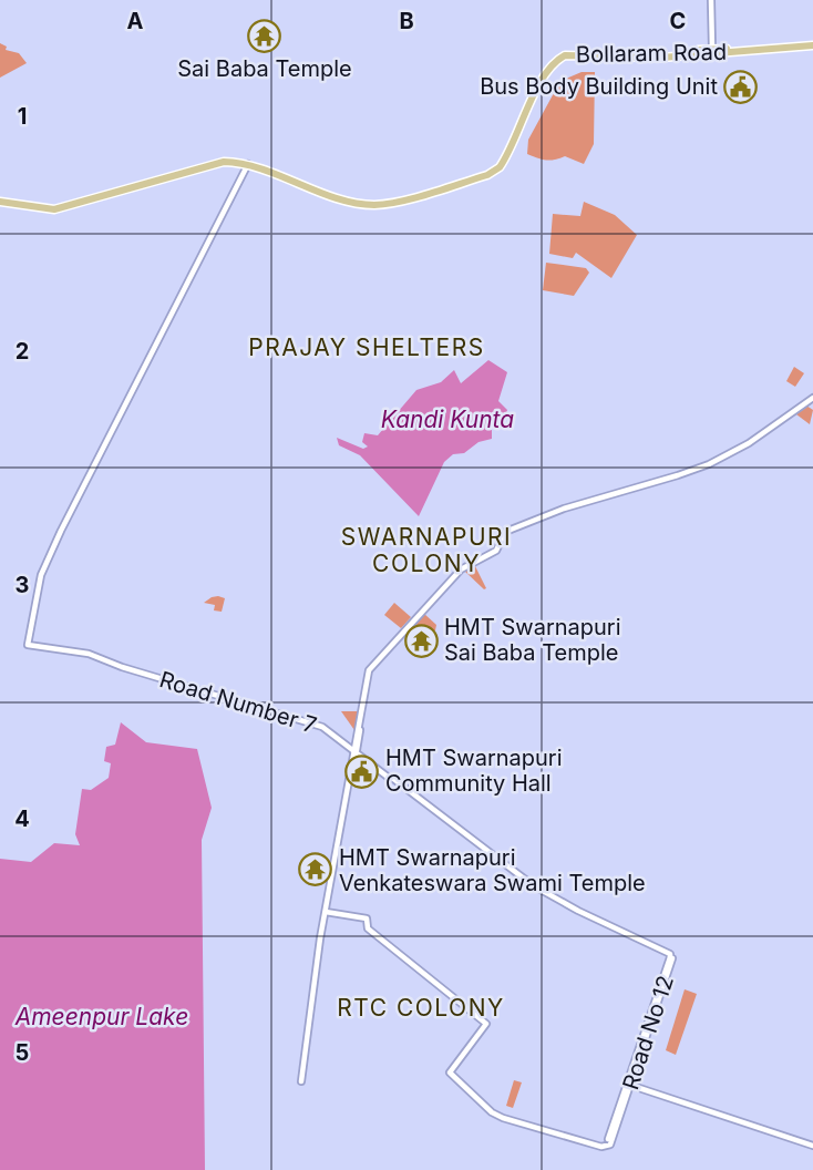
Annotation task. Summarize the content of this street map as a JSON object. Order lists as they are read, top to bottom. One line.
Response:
{"streets":{"main road":["Bollaram Road"],"street":["Road Number 7","Road No 12"]},"crossings":[["Bollaram Road","Road Number 7"],["Road Number 7","Road No 12"]],"districts":["PRAJAY SHELTERS","SWARNAPURI COLONY","RTC COLONY"],"water":["Kandi Kunta","Ameenpur Lake"],"places":{"temple":["Sai Baba Temple","HMT Swarnapuri Sai Baba Temple","HMT Swarnapuri Venkateswara Swami Temple"],"public building":["Bus Body Building Unit","HMT Swarnapuri Community Hall"]},"grid":{"columns":["A","B","C"],"rows":["1","2","3","4","5"]}}
